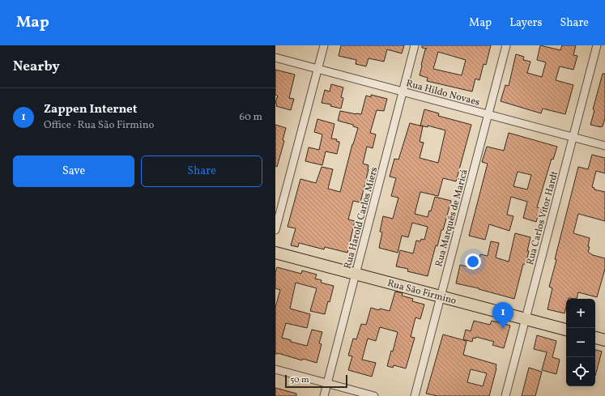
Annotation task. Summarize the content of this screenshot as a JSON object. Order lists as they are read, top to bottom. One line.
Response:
{"streets":{"main road":["Rua São Firmino"],"street":["Rua Hildo Novaes","Rua Harold Carlos Miers","Rua Marquês de Maricá","Rua Carlos Vítor Hardt"]},"crossings":[["Rua Hildo Novaes","Rua Harold Carlos Miers"],["Rua Hildo Novaes","Rua Marquês de Maricá"],["Rua Hildo Novaes","Rua Carlos Vítor Hardt"],["Rua Harold Carlos Miers","Rua São Firmino"],["Rua Marquês de Maricá","Rua São Firmino"],["Rua Carlos Vítor Hardt","Rua São Firmino"]],"scale_bar":"50 m","page":{"header":"Map","nav":["Map","Layers","Share"],"heading":"Nearby","list":[{"mark":"1","name":"Zappen Internet","note":"Office · Rua São Firmino","value":"60 m"}],"buttons":["Save","Share"],"map_buttons":["+","−"],"pins":"1","scale":"50 m"}}
